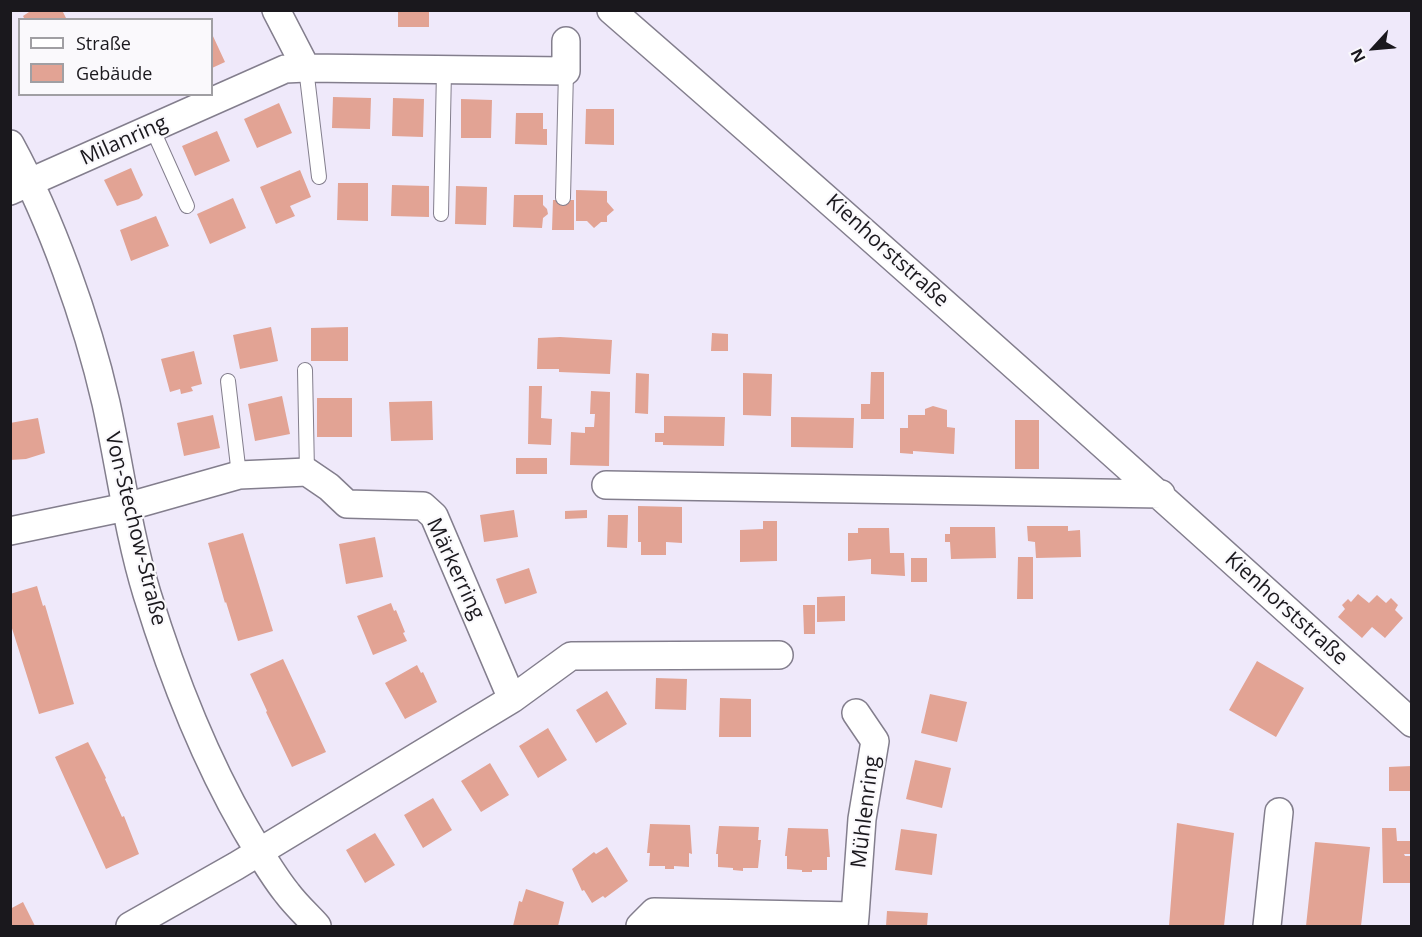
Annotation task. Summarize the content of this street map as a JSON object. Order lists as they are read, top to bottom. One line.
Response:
{"streets":{"street":["Milanring","Kienhorststraße","Von-Stechow-Straße","Märkerring","Mühlenring"]},"crossings":[["Milanring","Von-Stechow-Straße"]],"legend":["Straße","Gebäude"],"north":"bottom left"}
